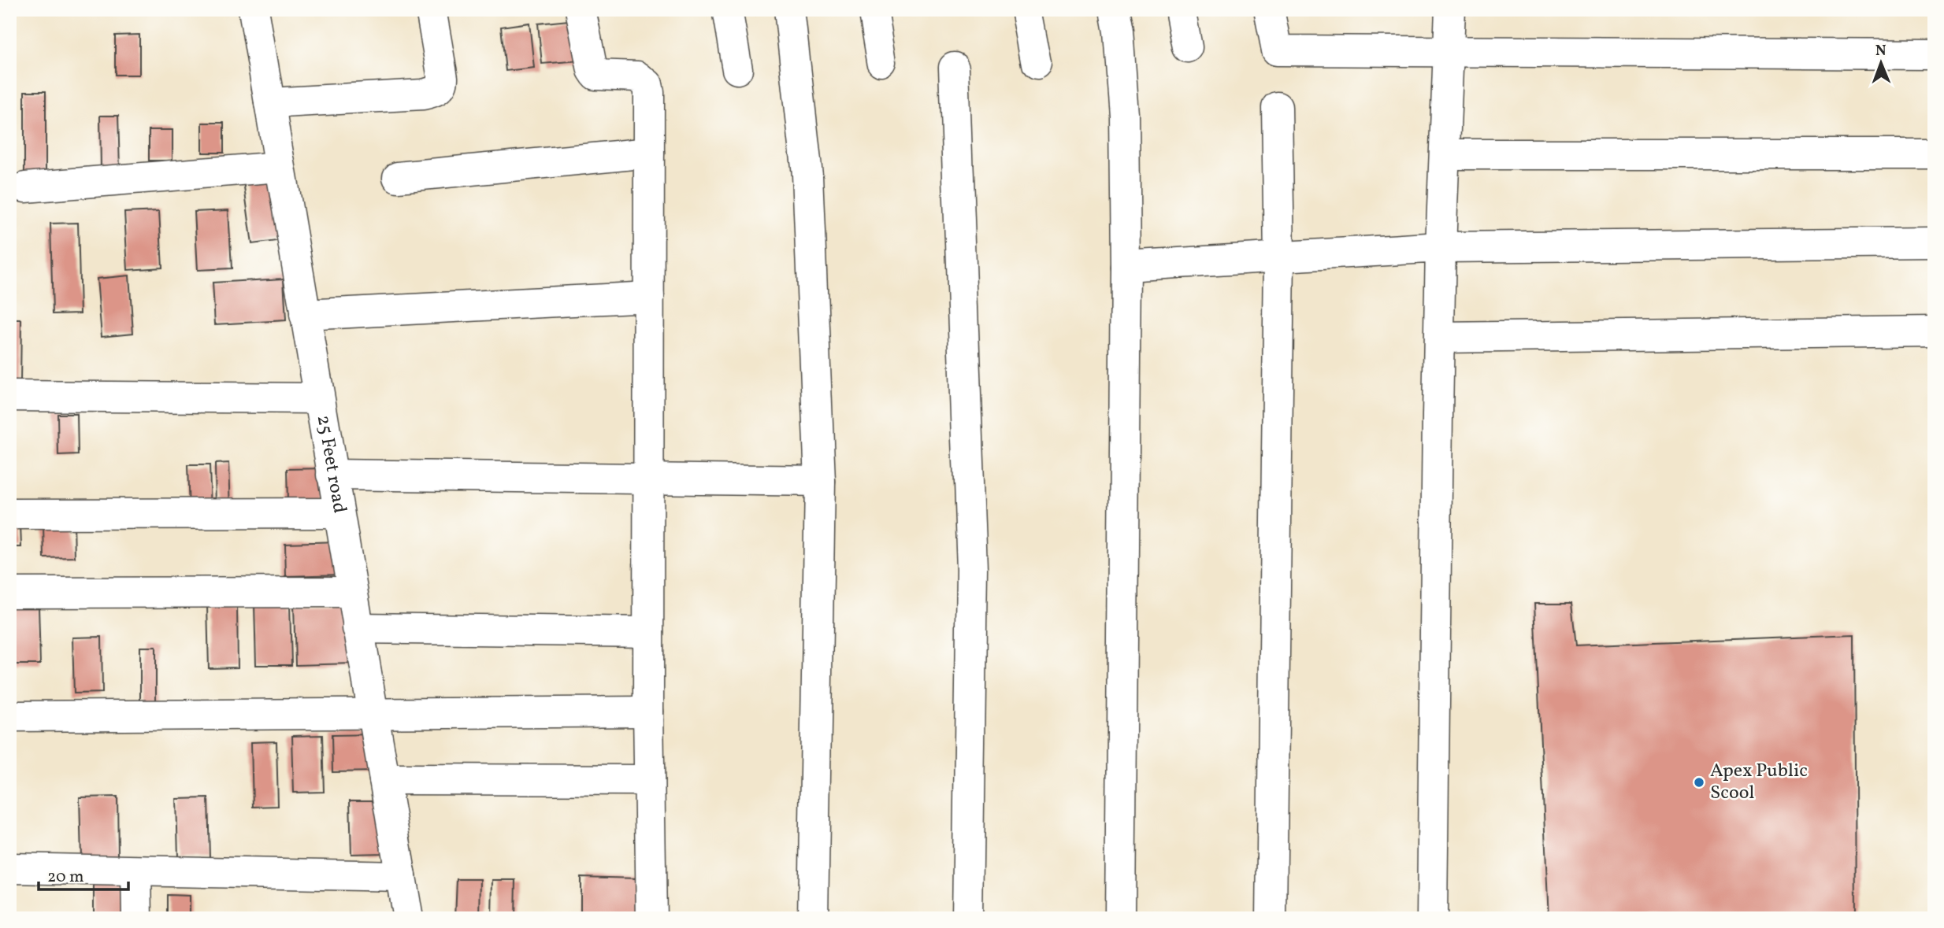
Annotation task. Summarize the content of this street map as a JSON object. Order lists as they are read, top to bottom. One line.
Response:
{"streets":{"street":["25 Feet road"]},"places":["Apex Public Scool"],"scale_bar":"20 m","north":"top"}
